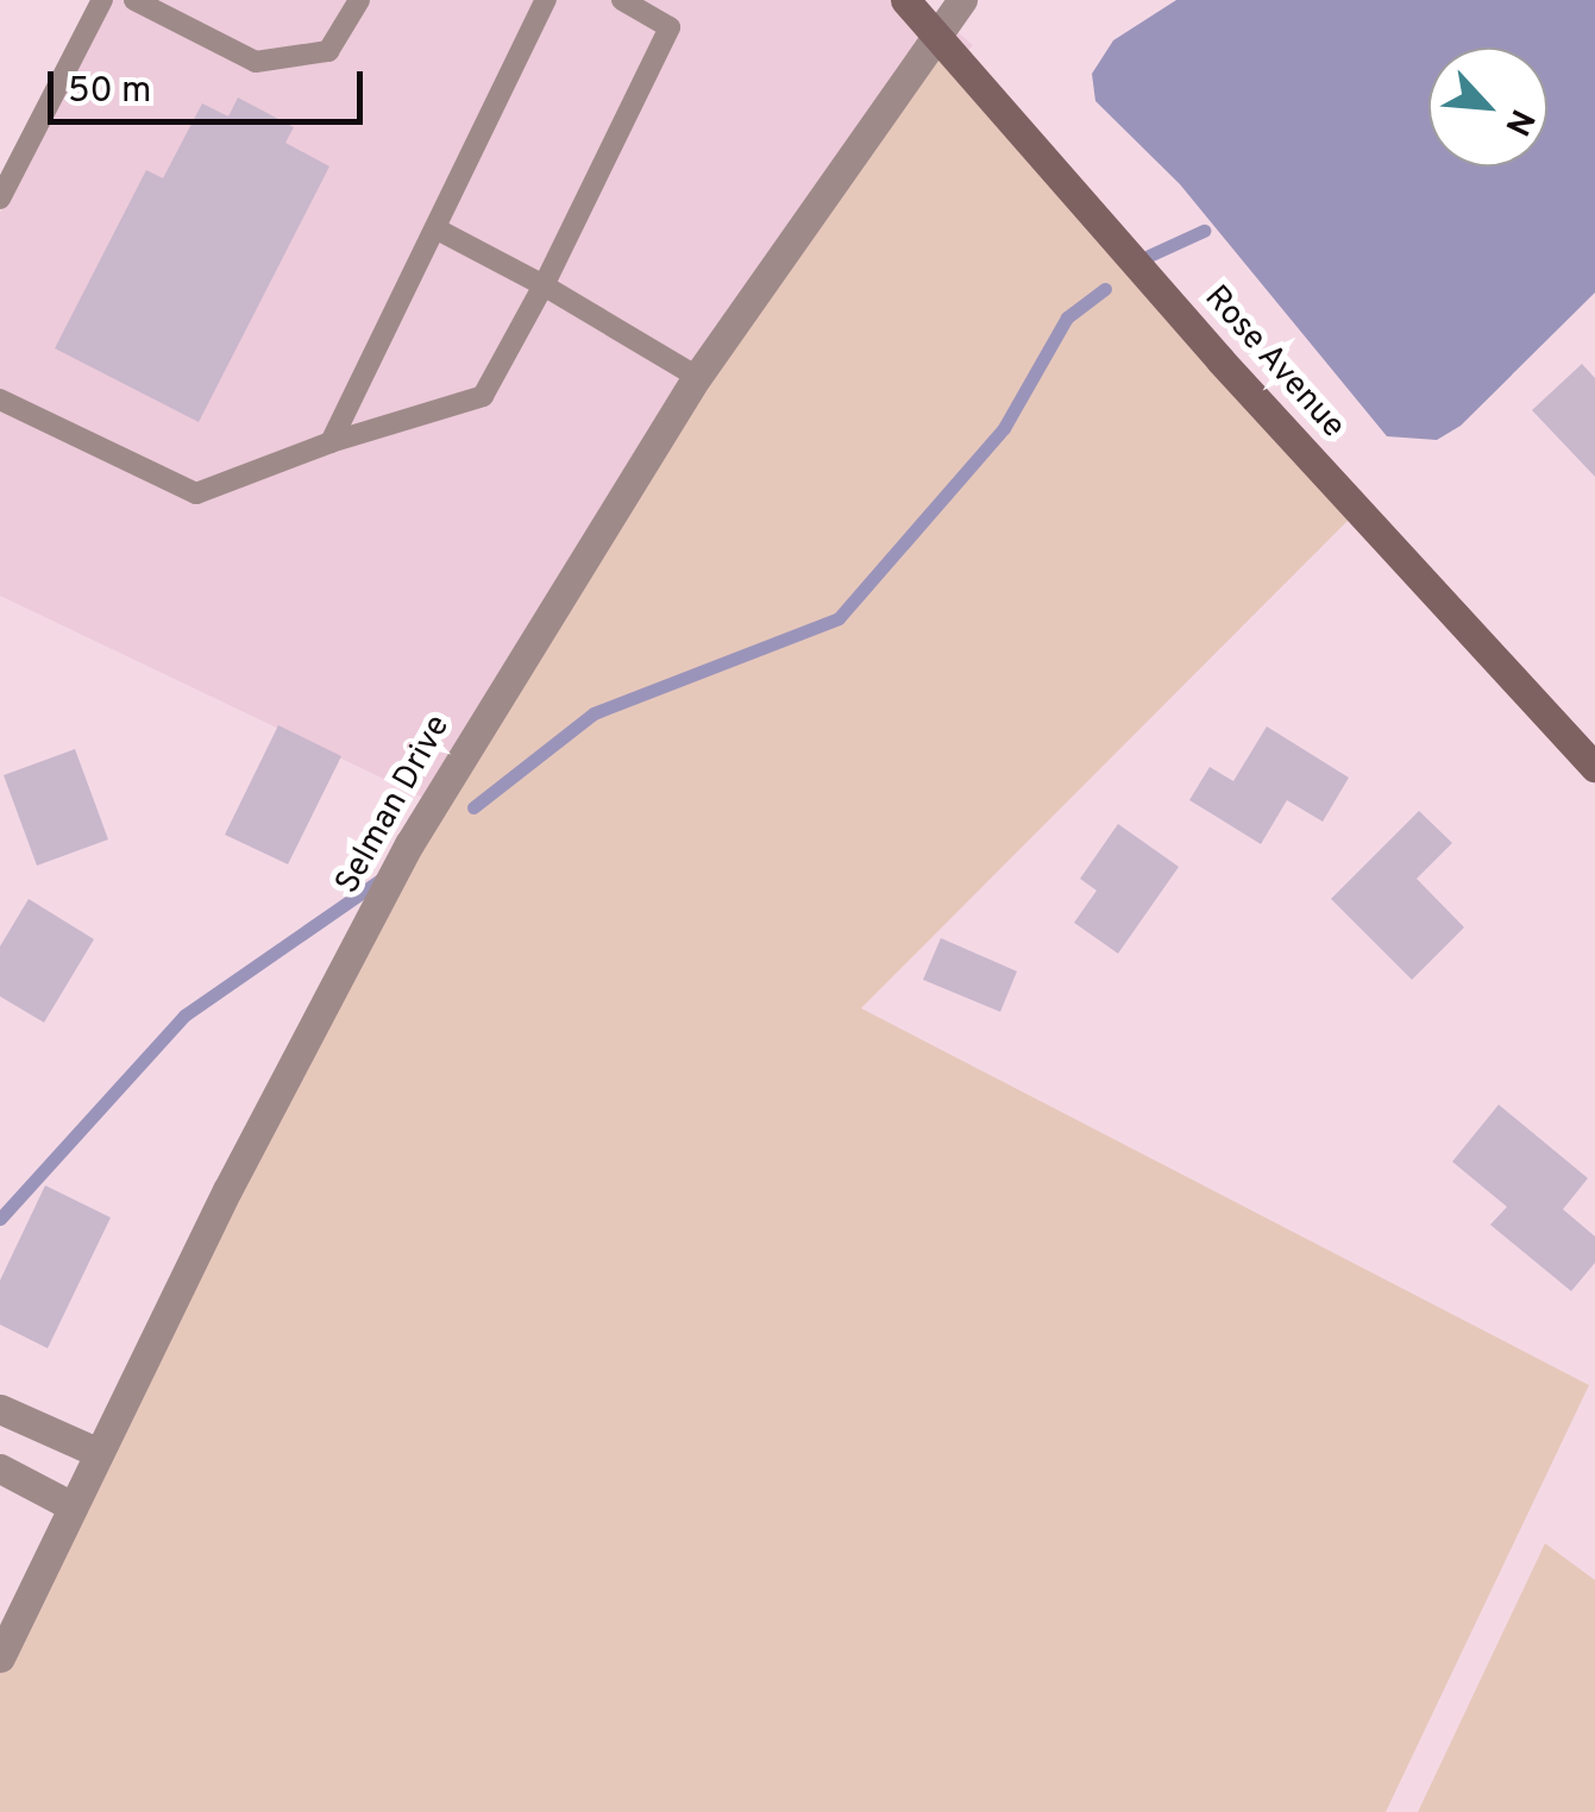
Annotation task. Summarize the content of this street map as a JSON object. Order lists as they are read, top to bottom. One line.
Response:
{"streets":{"street":["Rose Avenue","Selman Drive"]},"crossings":[["Rose Avenue","Selman Drive"]],"scale_bar":"50 m","north":"bottom right"}
